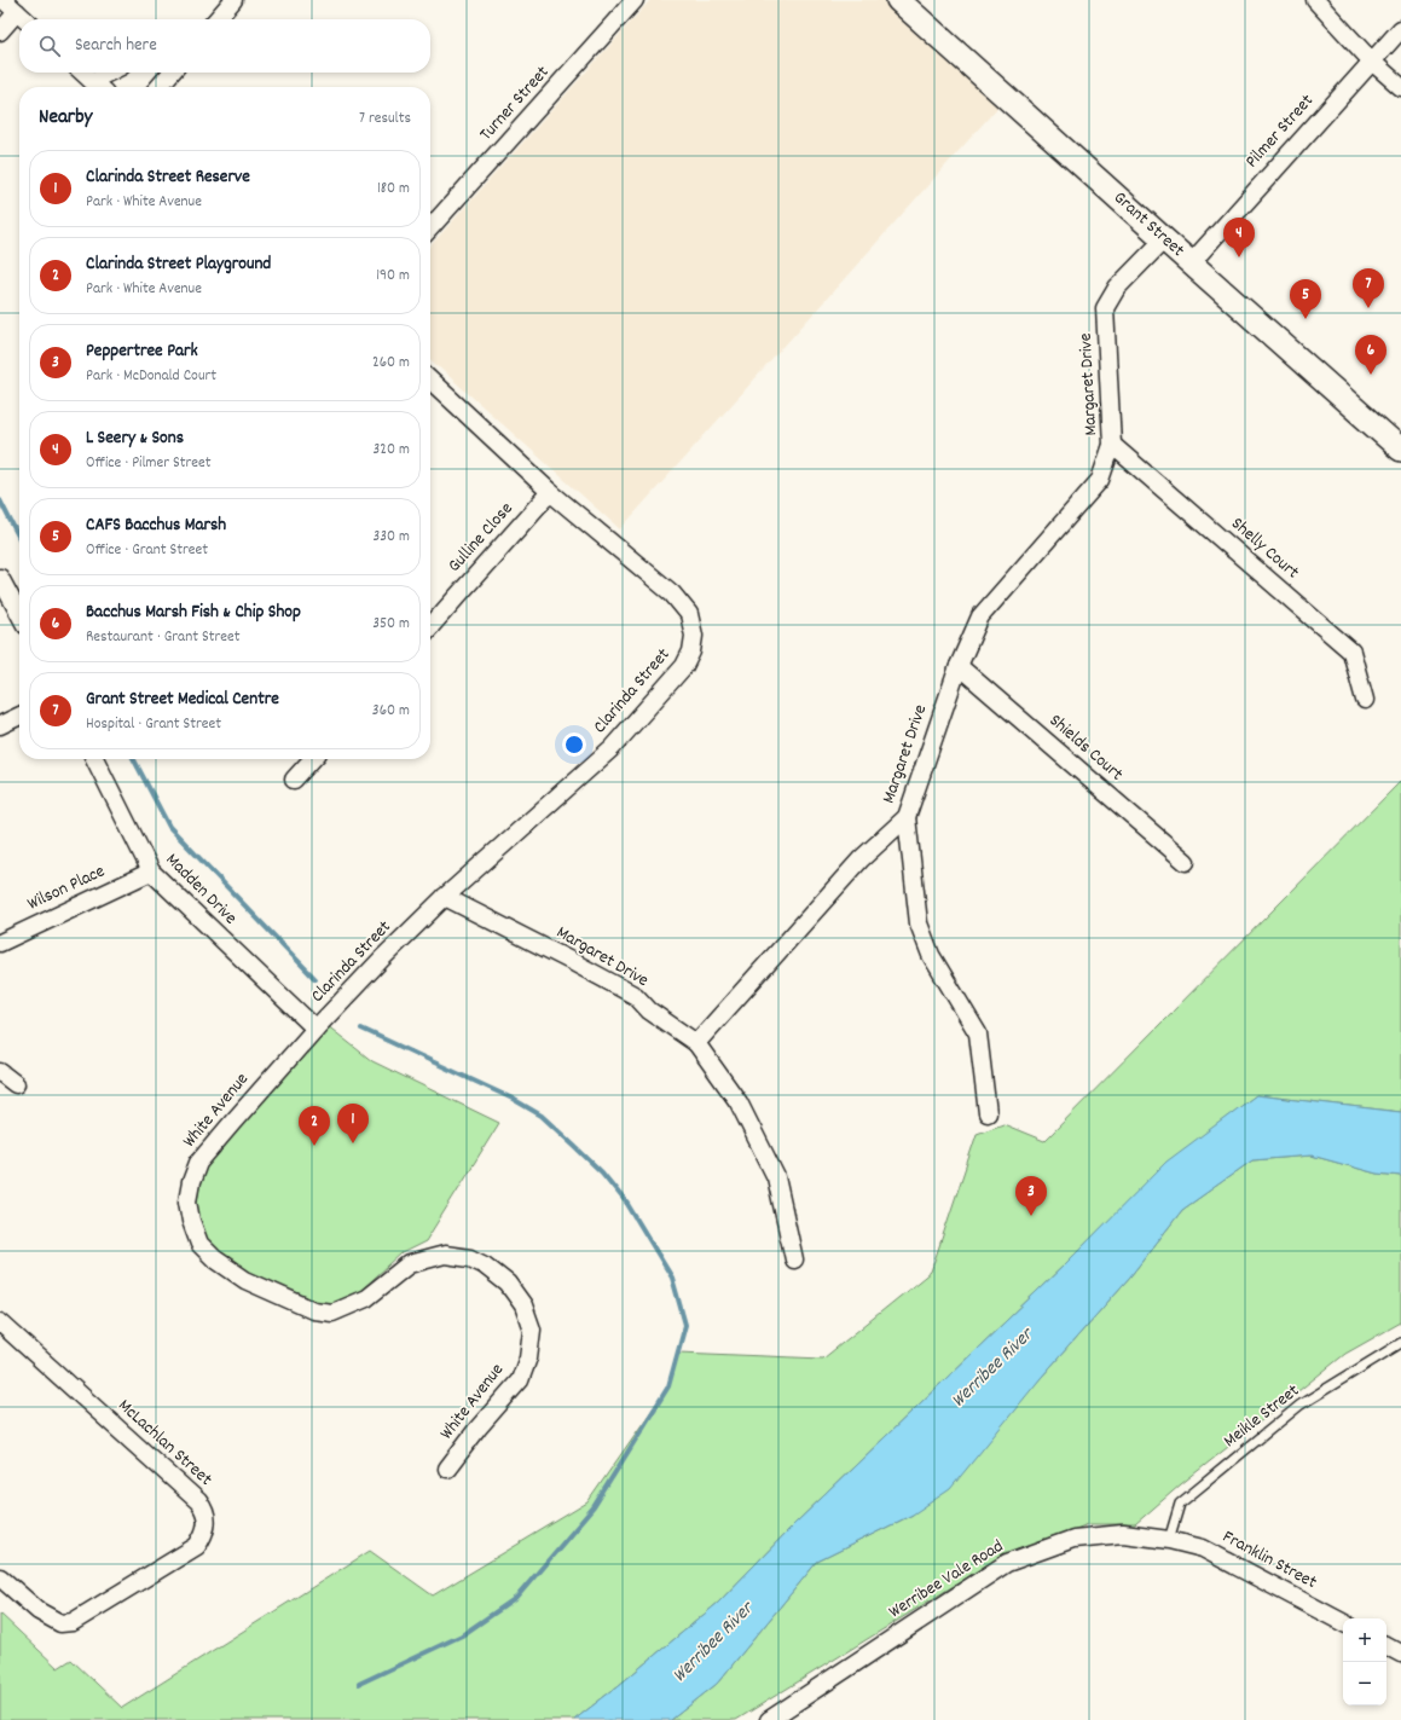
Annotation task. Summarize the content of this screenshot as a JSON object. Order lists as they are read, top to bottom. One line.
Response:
{"streets":{"main road":["Grant Street"],"street":["Turner Street","Pilmer Street","Margaret Drive","Gulline Close","Shelly Court","Clarinda Street","Shields Court","Wilson Place","Madden Drive","White Avenue","McLachlan Street","Franklin Street","Werribee Vale Road"],"lane":["Meikle Street"]},"crossings":[["Pilmer Street","Grant Street"],["Grant Street","Margaret Drive"],["Margaret Drive","Shelly Court"],["Margaret Drive","Clarinda Street"],["Margaret Drive","Shields Court"],["Gulline Close","Clarinda Street"],["Clarinda Street","Madden Drive"],["Clarinda Street","White Avenue"],["Wilson Place","Madden Drive"],["Madden Drive","White Avenue"],["Meikle Street","Franklin Street"],["Meikle Street","Werribee Vale Road"],["Franklin Street","Werribee Vale Road"]],"water":["Werribee River"],"page":{"search":"Search here","heading":["Nearby","7 results"],"list":[{"mark":"1","name":"Clarinda Street Reserve","note":"Park · White Avenue","value":"180 m"},{"mark":"2","name":"Clarinda Street Playground","note":"Park · White Avenue","value":"190 m"},{"mark":"3","name":"Peppertree Park","note":"Park · McDonald Court","value":"260 m"},{"mark":"4","name":"L Seery & Sons","note":"Office · Pilmer Street","value":"320 m"},{"mark":"5","name":"CAFS Bacchus Marsh","note":"Office · Grant Street","value":"330 m"},{"mark":"6","name":"Bacchus Marsh Fish & Chip Shop","note":"Restaurant · Grant Street","value":"350 m"},{"mark":"7","name":"Grant Street Medical Centre","note":"Hospital · Grant Street","value":"360 m"}],"pins":["4","7","5","6","1","2","3"],"map_buttons":["+","−"]}}
